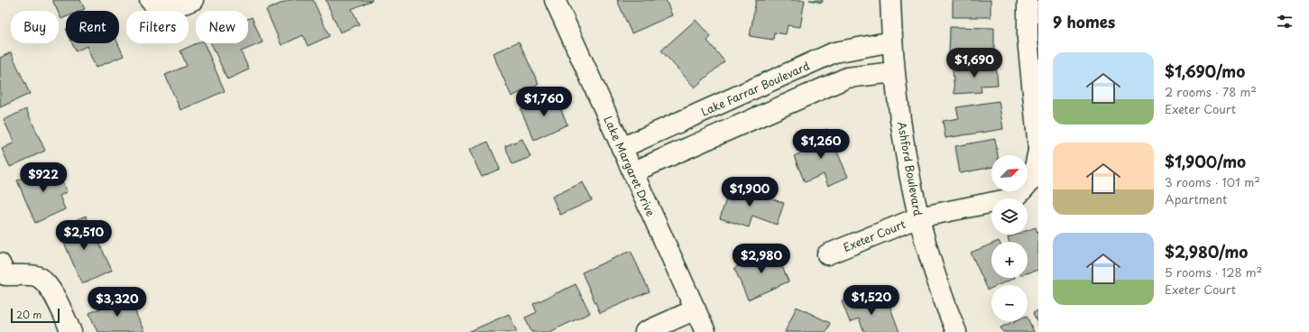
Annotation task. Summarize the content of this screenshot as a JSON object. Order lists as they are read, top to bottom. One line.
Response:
{"streets":{"street":["Lake Farrar Boulevard","Lake Margaret Drive","Ashford Boulevard","Exeter Court"]},"crossings":[["Lake Farrar Boulevard","Lake Margaret Drive"],["Lake Farrar Boulevard","Ashford Boulevard"],["Ashford Boulevard","Exeter Court"]],"scale_bar":"20 m","north":"top right","page":{"heading":"9 homes","chip":["Buy","Rent","Filters","New"],"list":[{"name":"$1,690/mo","note":"2 rooms · 78 m² · Exeter Court"},{"name":"$1,900/mo","note":"3 rooms · 101 m² · Apartment"},{"name":"$2,980/mo","note":"5 rooms · 128 m² · Exeter Court"}],"price":["$1,690","$1,760","$1,260","$922","$1,900","$2,510","$2,980","$1,520","$3,320"],"map_buttons":["+","−"],"scale":"20 m"}}
